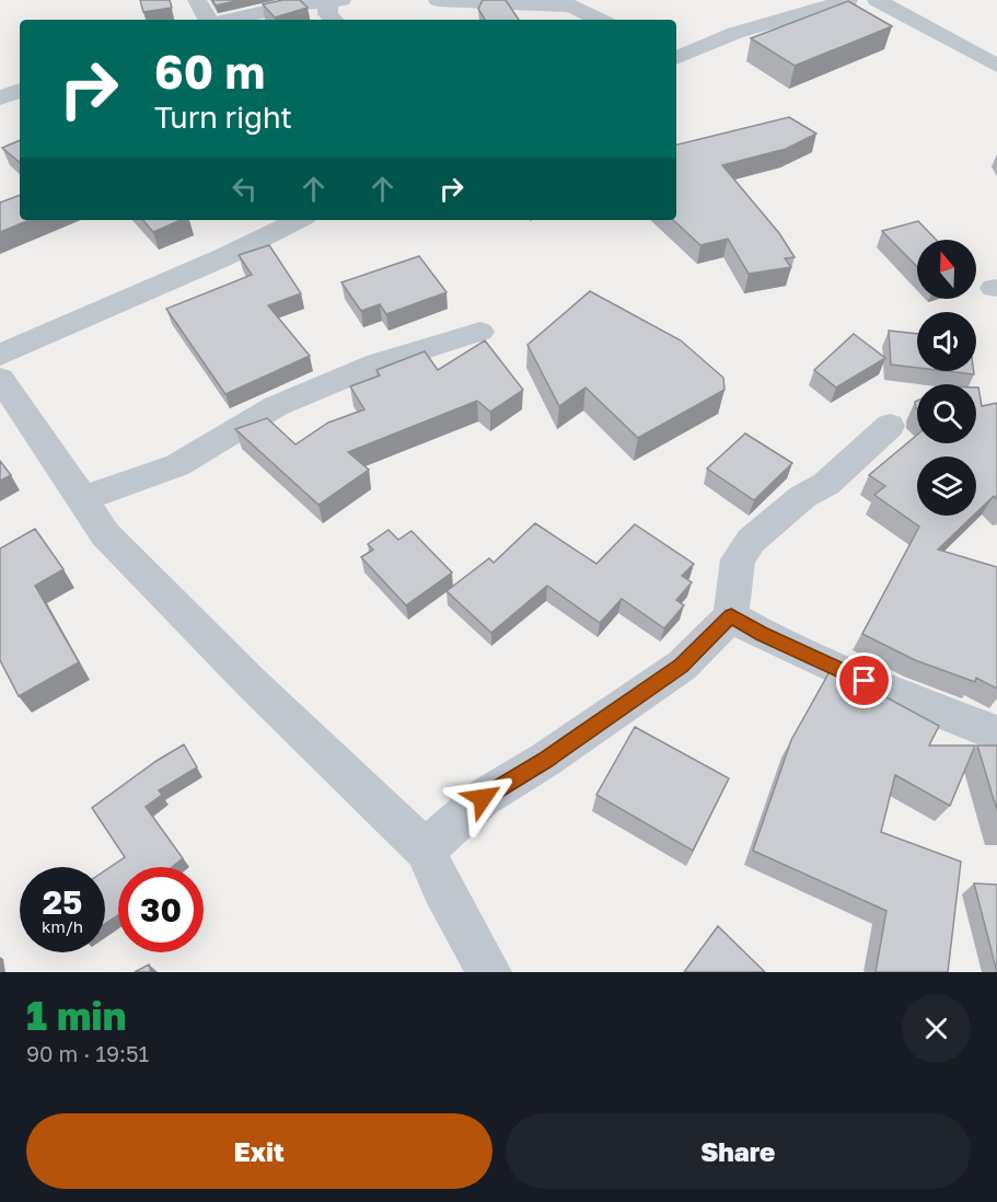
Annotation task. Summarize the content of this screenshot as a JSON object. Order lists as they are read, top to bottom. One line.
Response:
{"north":"top","page":{"turn":["60 m","Turn right"],"speed":"25 km/h","limit":"30","heading":["1 min","90 m · 19:51"],"buttons":["Exit","Share"]}}
